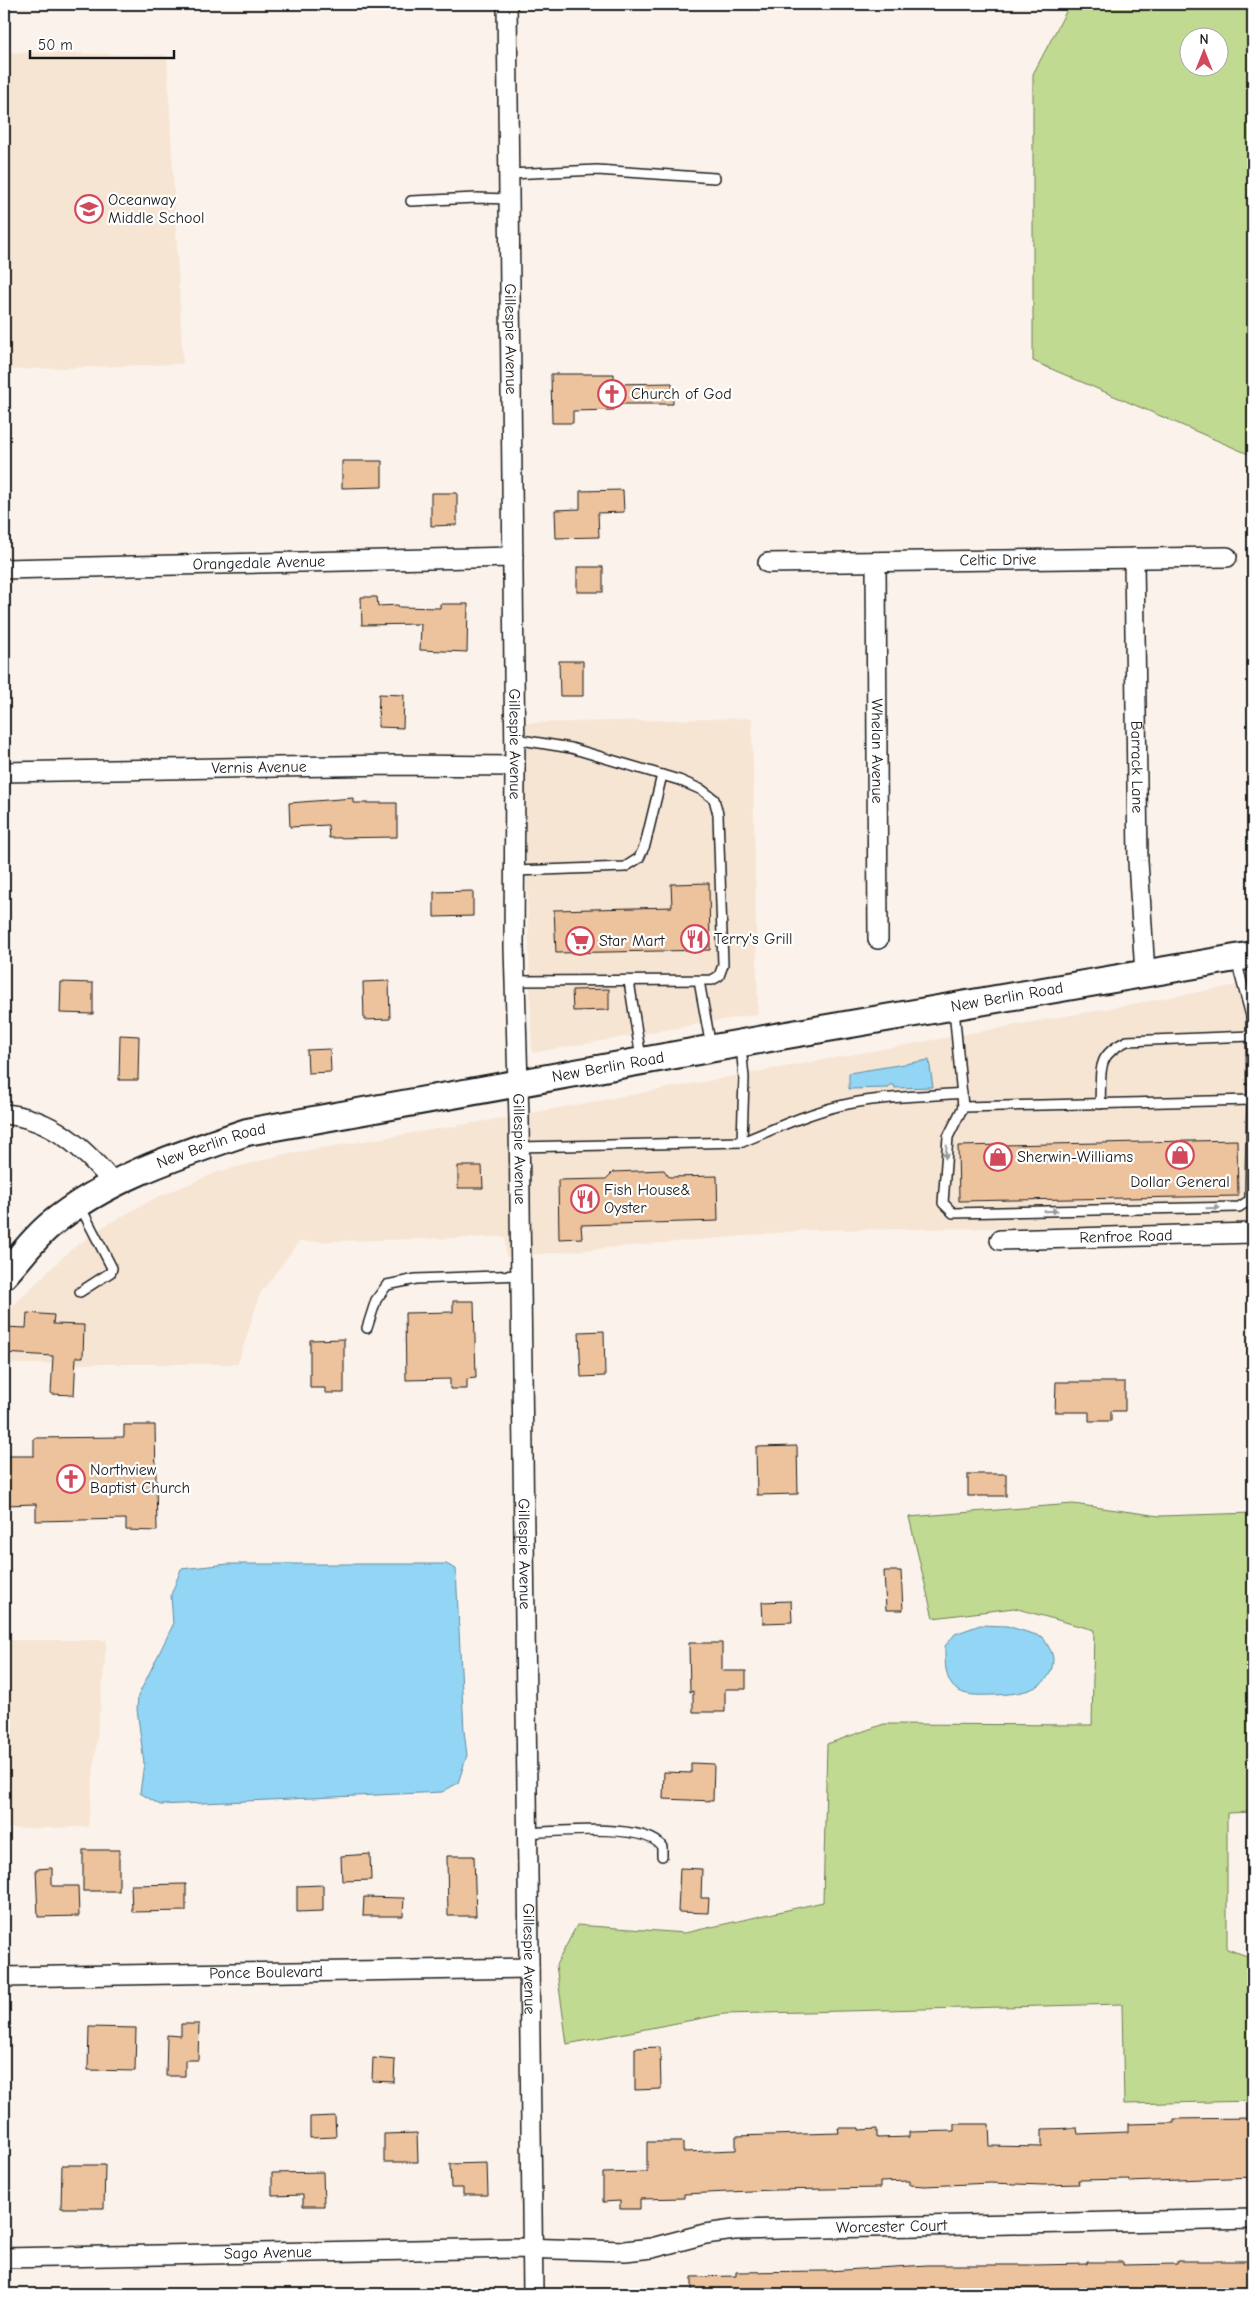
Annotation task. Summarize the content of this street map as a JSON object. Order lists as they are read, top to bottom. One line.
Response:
{"streets":{"street":["Gillespie Avenue","Celtic Drive","Orangedale Avenue","Whelan Avenue","Barrack Lane","Vernis Avenue","New Berlin Road","Renfroe Road","Ponce Boulevard","Worcester Court","Sago Avenue"]},"crossings":[["Gillespie Avenue","Orangedale Avenue"],["Gillespie Avenue","Vernis Avenue"],["Gillespie Avenue","New Berlin Road"],["Gillespie Avenue","Ponce Boulevard"],["Gillespie Avenue","Worcester Court"],["Gillespie Avenue","Sago Avenue"],["Celtic Drive","Whelan Avenue"],["Celtic Drive","Barrack Lane"],["Barrack Lane","New Berlin Road"],["Worcester Court","Sago Avenue"]],"places":{"school or university":["Oceanway Middle School"],"church":["Church of God","Northview Baptist Church"],"restaurant":["Terry's Grill","Fish House& Oyster"],"supermarket":["Star Mart"],"shop":["Dollar General","Sherwin-Williams"]},"scale_bar":"50 m","north":"top"}
